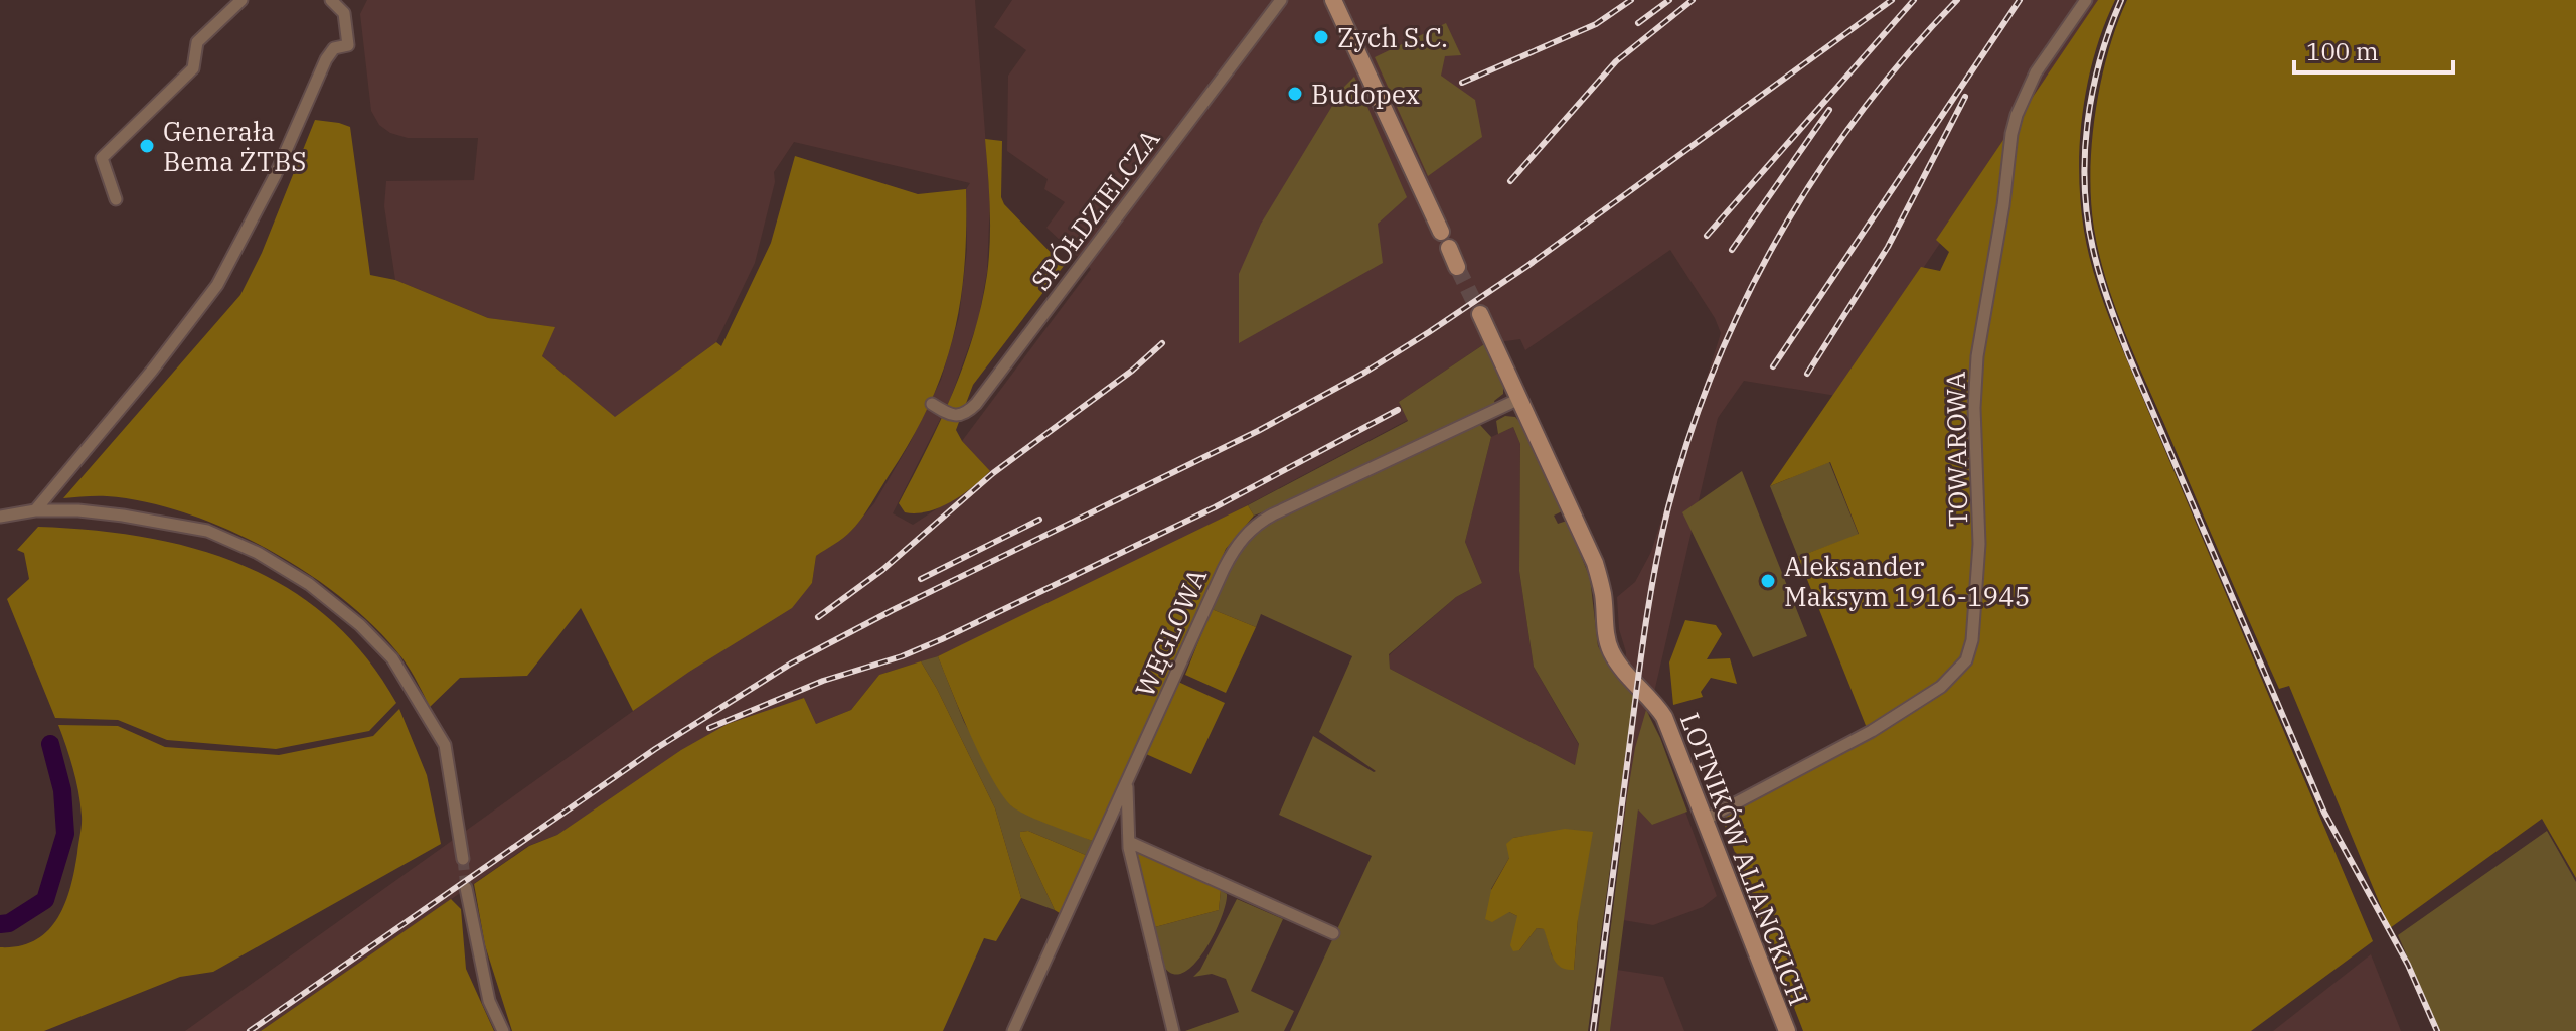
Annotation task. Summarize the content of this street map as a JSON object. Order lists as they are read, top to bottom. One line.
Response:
{"streets":{"main road":["LOTNIKÓW ALIANCKICH"],"street":["SPÓŁDZIELCZA","TOWAROWA","WĘGLOWA"]},"crossings":[["TOWAROWA","LOTNIKÓW ALIANCKICH"],["WĘGLOWA","LOTNIKÓW ALIANCKICH"]],"places":["Zych S.C.","Budopex","Generała Bema ŻTBS","Aleksander Maksym 1916-1945"],"scale_bar":"100 m"}
